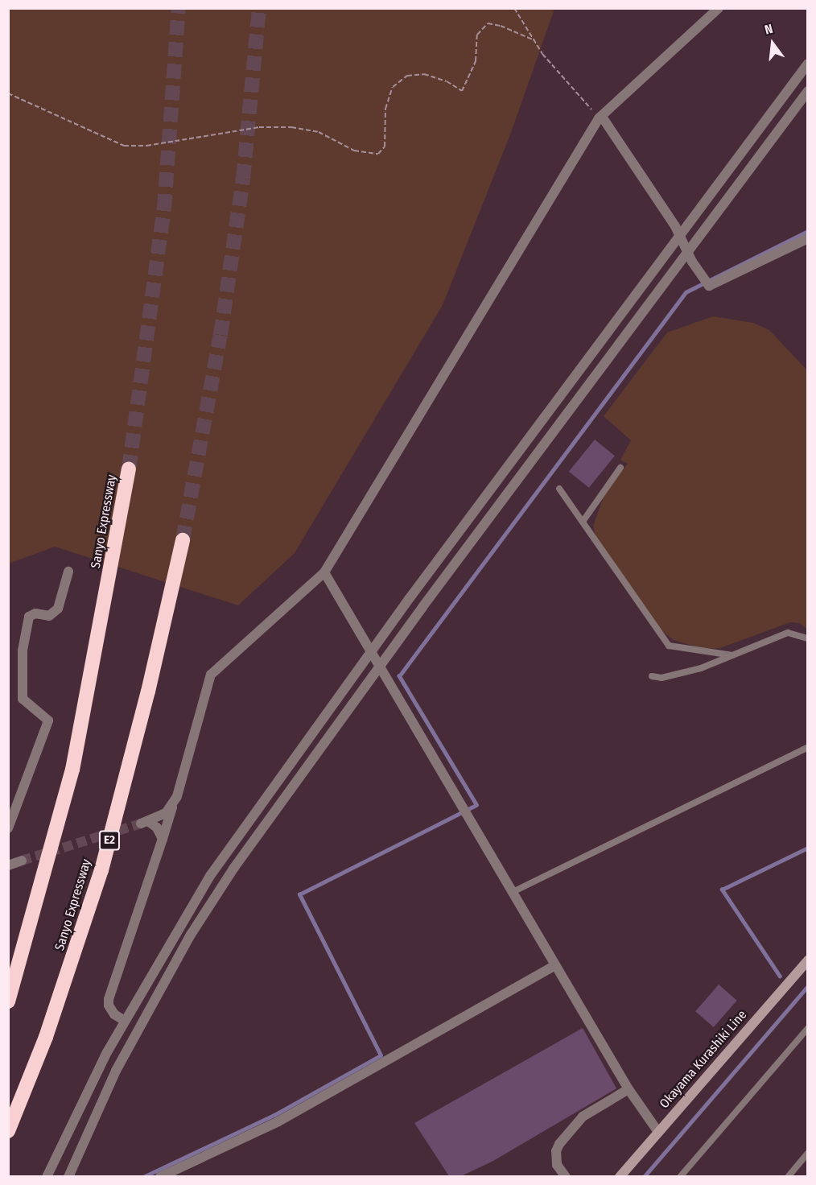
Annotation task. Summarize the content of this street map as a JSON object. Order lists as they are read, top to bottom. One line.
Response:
{"streets":{"highway":["Sanyo Expressway","E2"],"main road":["Okayama Kurashiki Line"]},"north":"top"}
